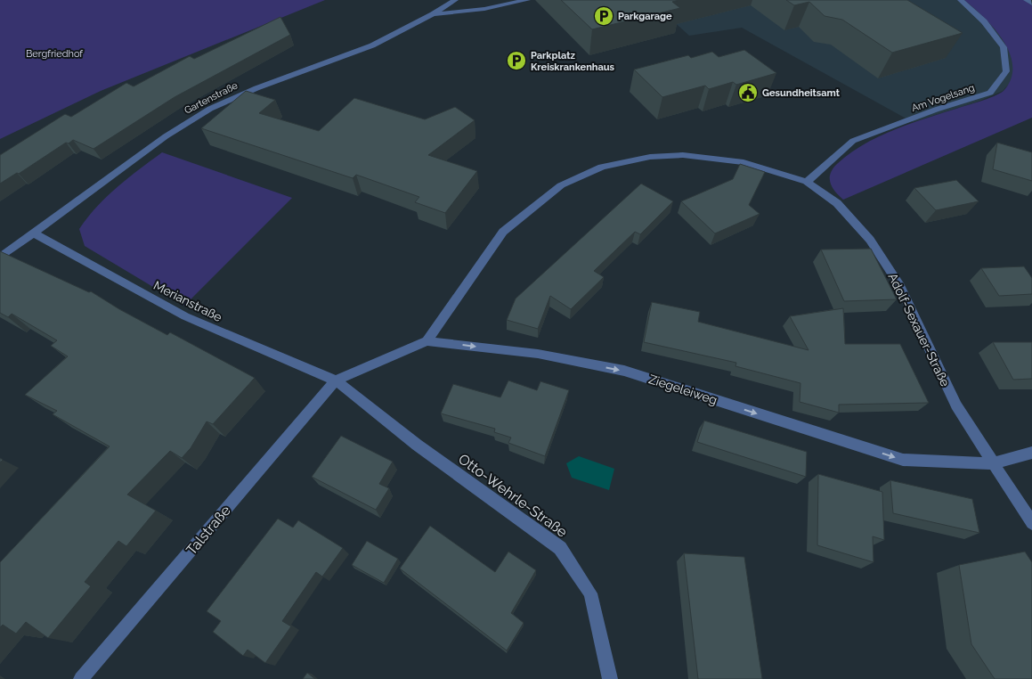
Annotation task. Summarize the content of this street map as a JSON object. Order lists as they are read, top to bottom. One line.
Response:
{"streets":{"street":["Gartenstraße","Am Vogelsang","Merianstraße","Adolf-Sexauer-Straße","Ziegeleiweg","Otto-Wehrle-Straße","Talstraße"]},"crossings":[["Gartenstraße","Merianstraße"],["Am Vogelsang","Adolf-Sexauer-Straße"],["Merianstraße","Otto-Wehrle-Straße"],["Merianstraße","Talstraße"],["Adolf-Sexauer-Straße","Ziegeleiweg"],["Otto-Wehrle-Straße","Talstraße"]],"one_way":["Ziegeleiweg"],"parks":["Bergfriedhof"],"places":{"parking":["Parkgarage","Parkplatz Kreiskrankenhaus"],"public building":["Gesundheitsamt"]}}
